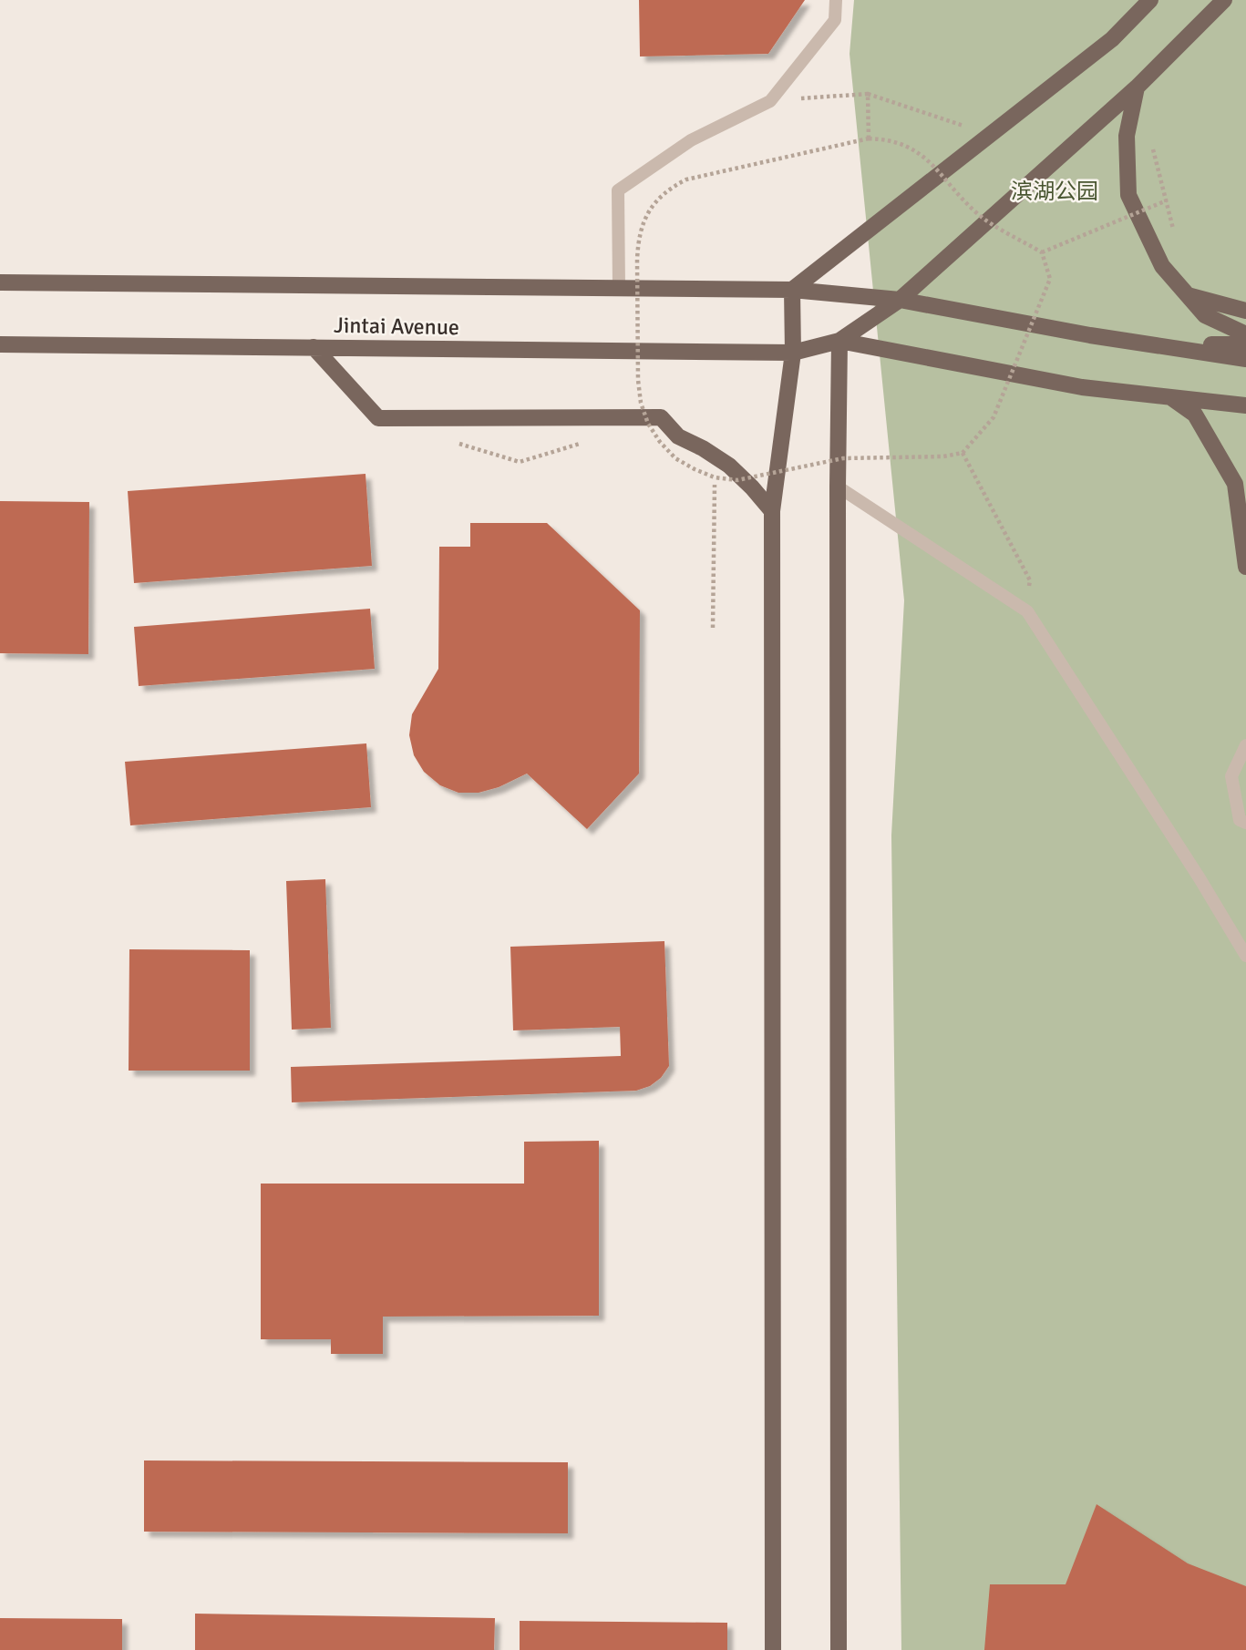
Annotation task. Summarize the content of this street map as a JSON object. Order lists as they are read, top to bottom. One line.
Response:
{"streets":{"main road":["Jintai Avenue"]},"parks":["滨湖公园"]}
